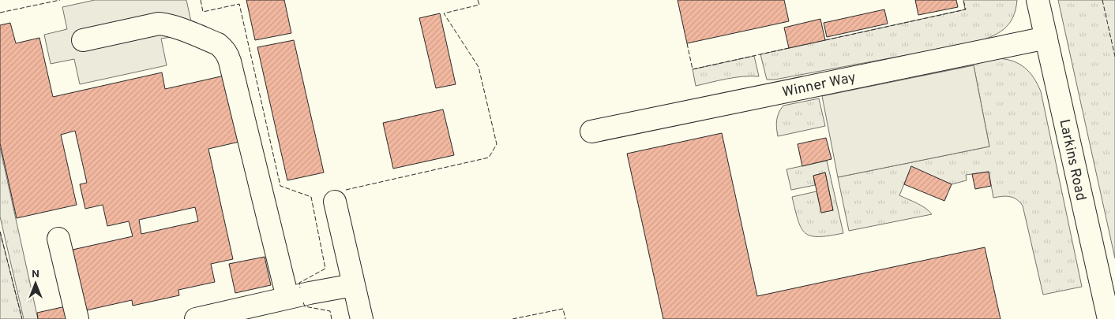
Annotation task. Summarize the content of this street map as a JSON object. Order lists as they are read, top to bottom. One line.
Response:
{"streets":{"lane":["Winner Way","Larkins Road"]},"crossings":[["Winner Way","Larkins Road"]],"north":"top"}
